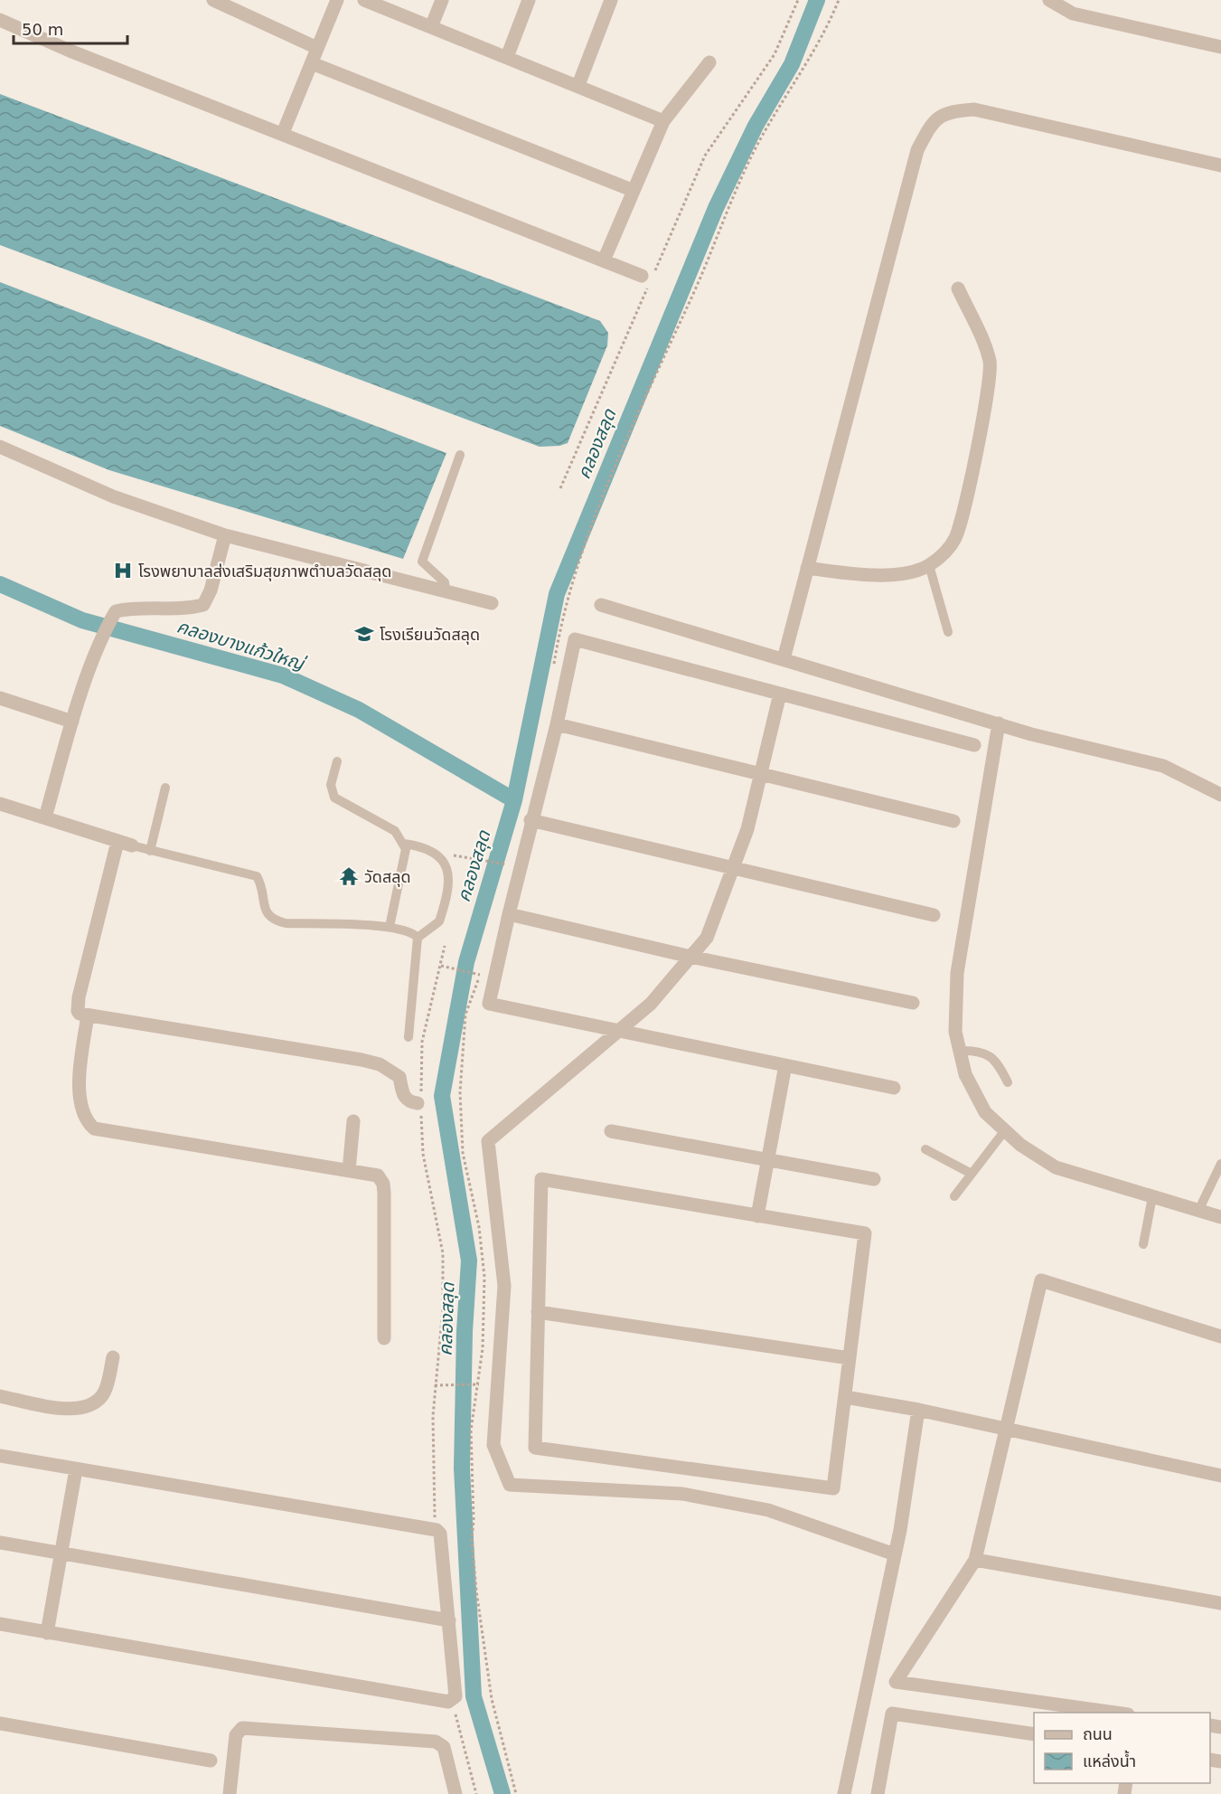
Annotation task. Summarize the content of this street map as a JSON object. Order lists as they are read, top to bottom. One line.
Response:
{"water":["คลองสลุด","คลองบางแก้วใหญ่"],"places":{"hospital":["โรงพยาบาลส่งเสริมสุขภาพตำบลวัดสลุด"],"school or university":["โรงเรียนวัดสลุด"],"temple":["วัดสลุด"]},"legend":["ถนน","แหล่งน้ำ"],"scale_bar":"50 m"}
